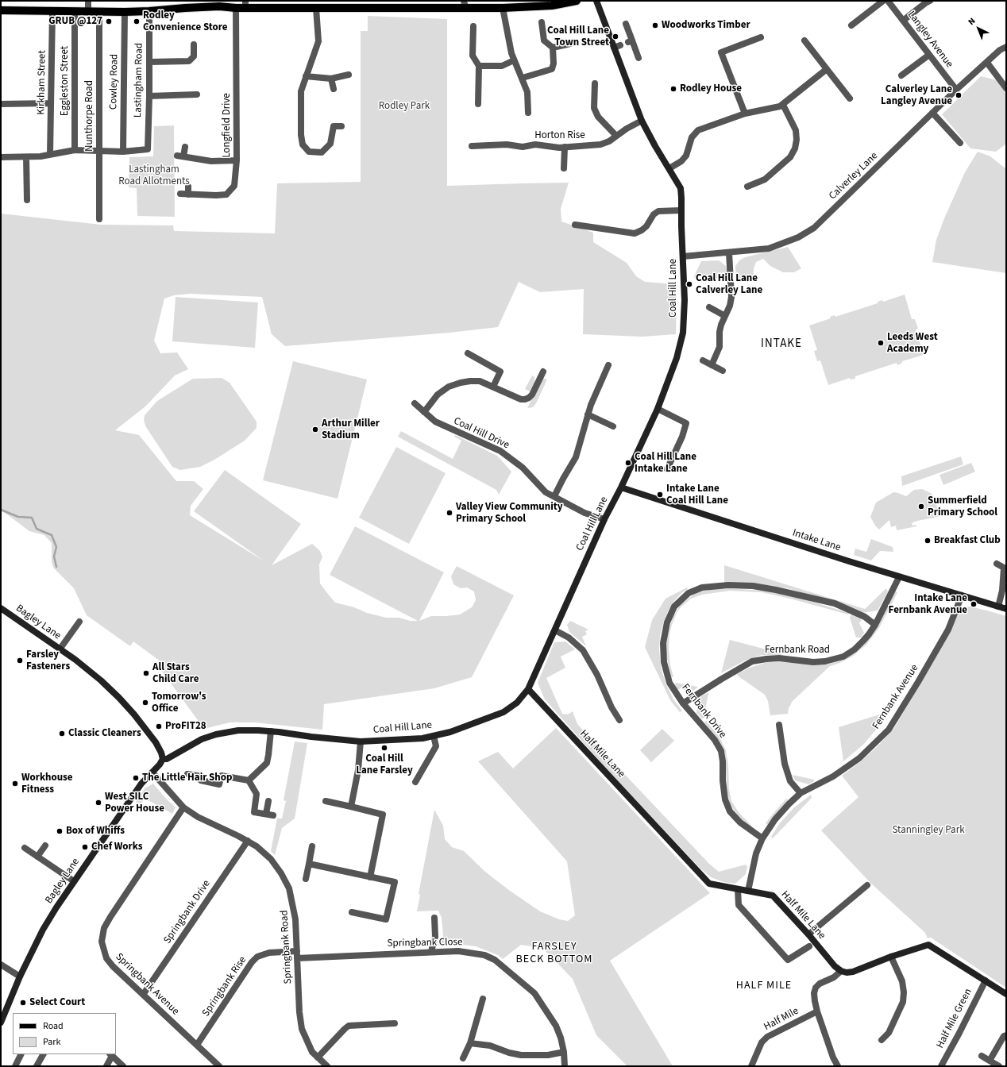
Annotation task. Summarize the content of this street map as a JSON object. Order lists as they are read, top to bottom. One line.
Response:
{"streets":{"street":["Langley Avenue","Lastingham Road","Eggleston Street","Cowley Road","Kirkham Street","Nunthorpe Road","Longfield Drive","Horton Rise","Calverley Lane","Coal Hill Lane","Coal Hill Drive","Intake Lane","Bagley Lane","Fernbank Road","Fernbank Avenue","Fernbank Drive","Half Mile Lane","Springbank Drive","Springbank Close","Springbank Road","Springbank Avenue","Springbank Rise","Half Mile Green","Half Mile"]},"crossings":[["Langley Avenue","Calverley Lane"],["Lastingham Road","Cowley Road"],["Horton Rise","Coal Hill Lane"],["Calverley Lane","Coal Hill Lane"],["Coal Hill Lane","Coal Hill Drive"],["Coal Hill Lane","Intake Lane"],["Coal Hill Lane","Bagley Lane"],["Coal Hill Lane","Half Mile Lane"],["Intake Lane","Fernbank Road"],["Intake Lane","Fernbank Avenue"],["Bagley Lane","Springbank Road"],["Fernbank Road","Fernbank Drive"],["Fernbank Avenue","Fernbank Drive"],["Fernbank Avenue","Half Mile Lane"],["Springbank Drive","Springbank Road"],["Springbank Drive","Springbank Avenue"],["Springbank Close","Springbank Road"],["Springbank Road","Springbank Avenue"],["Springbank Road","Springbank Rise"],["Springbank Avenue","Springbank Rise"]],"districts":["INTAKE","FARSLEY BECK BOTTOM","HALF MILE"],"parks":["Rodley Park","Lastingham Road Allotments","Stanningley Park"],"places":["GRUB @127","Rodley Convenience Store","Woodworks Timber","Coal Hill Lane Town Street","Rodley House","Calverley Lane Langley Avenue","Coal Hill Lane Calverley Lane","Leeds West Academy","Arthur Miller Stadium","Coal Hill Lane Intake Lane","Intake Lane Coal Hill Lane","Summerfield Primary School","Valley View Community Primary School","Breakfast Club","Intake Lane Fernbank Avenue","Farsley Fasteners","All Stars Child Care","Tomorrow's Office","ProFIT28","Classic Cleaners","Coal Hill Lane Farsley","The Little Hair Shop","Workhouse Fitness","West SILC Power House","Box of Whiffs","Chef Works","Select Court"],"legend":["Road","Park"],"north":"top left"}
